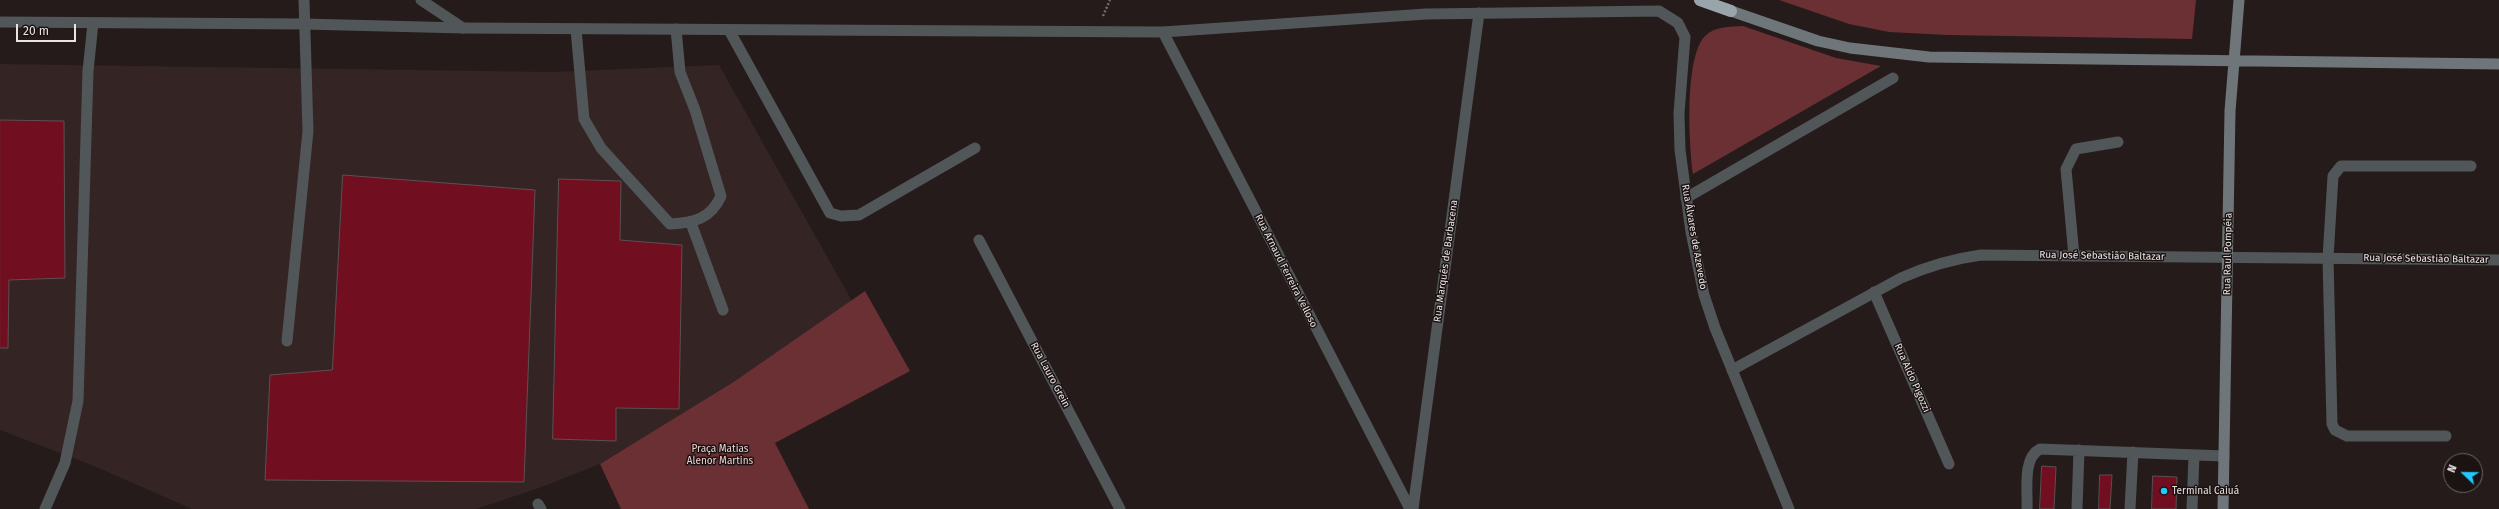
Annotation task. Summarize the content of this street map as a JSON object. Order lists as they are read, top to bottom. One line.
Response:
{"streets":{"main road":["Rua Raul Pompéia"],"street":["Rua Álvares de Azevedo","Rua José Sebastião Baltazar","Rua Marquês de Barbacena","Rua Arnaud Ferreira Velloso","Rua Lauro Grein","Rua Aldo Pigozzi"]},"crossings":[["Rua Álvares de Azevedo","Rua José Sebastião Baltazar"],["Rua Álvares de Azevedo","Rua Marquês de Barbacena"],["Rua Raul Pompéia","Rua José Sebastião Baltazar"],["Rua José Sebastião Baltazar","Rua Aldo Pigozzi"]],"parks":["Praça Matias Alenor Martins"],"places":["Terminal Caiuá"],"scale_bar":"20 m","north":"left"}
